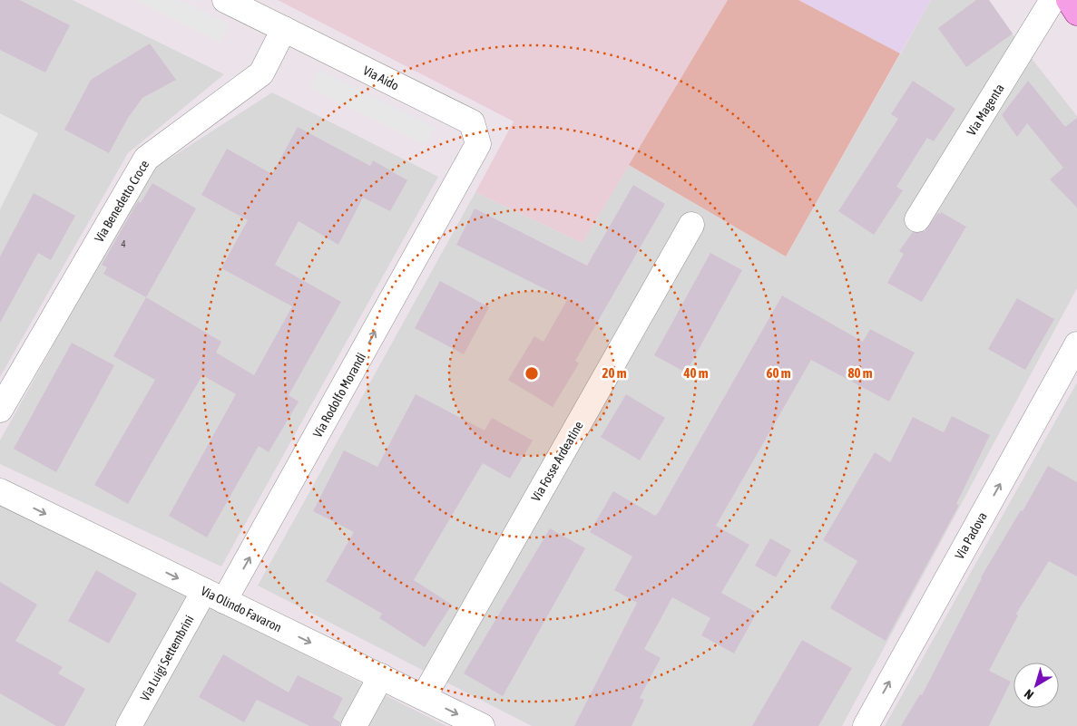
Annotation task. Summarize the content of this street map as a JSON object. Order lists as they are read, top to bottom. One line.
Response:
{"streets":{"street":["Via Aido","Via Magenta","Via Benedetto Croce","Via Rodolfo Morandi","Via Fosse Ardeatine","Via Padova","Via Olindo Favaron","Via Luigi Settembrini"]},"crossings":[["Via Aido","Via Benedetto Croce"],["Via Aido","Via Rodolfo Morandi"],["Via Rodolfo Morandi","Via Olindo Favaron"],["Via Rodolfo Morandi","Via Luigi Settembrini"],["Via Fosse Ardeatine","Via Olindo Favaron"],["Via Olindo Favaron","Via Luigi Settembrini"]],"one_way":["Via Rodolfo Morandi","Via Padova","Via Olindo Favaron"],"house_numbers":["4"],"north":"bottom left","rings":["20 m","40 m","60 m","80 m"]}
